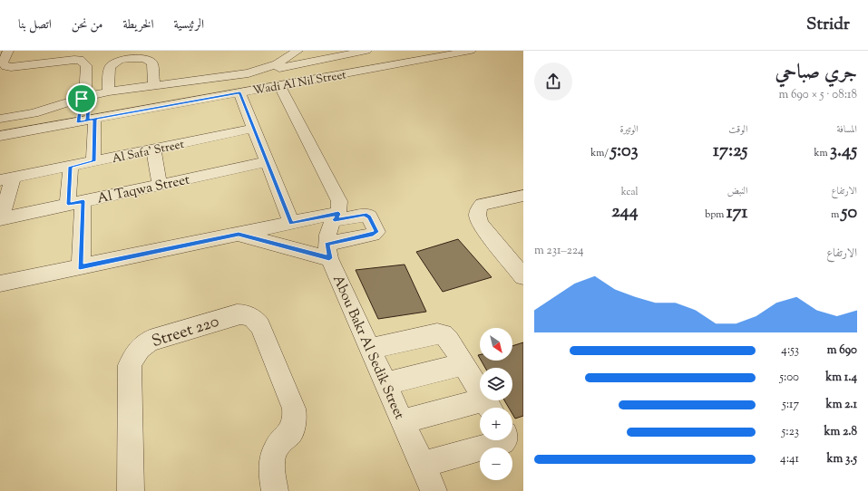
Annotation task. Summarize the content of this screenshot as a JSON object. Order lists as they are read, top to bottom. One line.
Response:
{"streets":{"street":["Wadi Al Nil Street","Al Safa' Street","Al Taqwa Street","Street 220","Abou Bakr Al Sedik Street"]},"north":"bottom right","page":{"header":"Stridr","nav":["الرئيسية","الخريطة","من نحن","اتصل بنا"],"heading":["جري صباحي","08:18 · 5 × 690 m"],"stats":[["المسافة","3.45 km"],["الوقت","17:25"],["الوتيرة","5:03 /km"],["الارتفاع","50 m"],["النبض","171 bpm"],["kcal","244"]],"chart":["الارتفاع","224–231 m"],"map_buttons":["+","−"],"list":[{"name":"690 m","note":"4:53"},{"name":"1.4 km","note":"5:00"},{"name":"2.1 km","note":"5:17"},{"name":"2.8 km","note":"5:23"},{"name":"3.5 km","note":"4:41"}]}}
